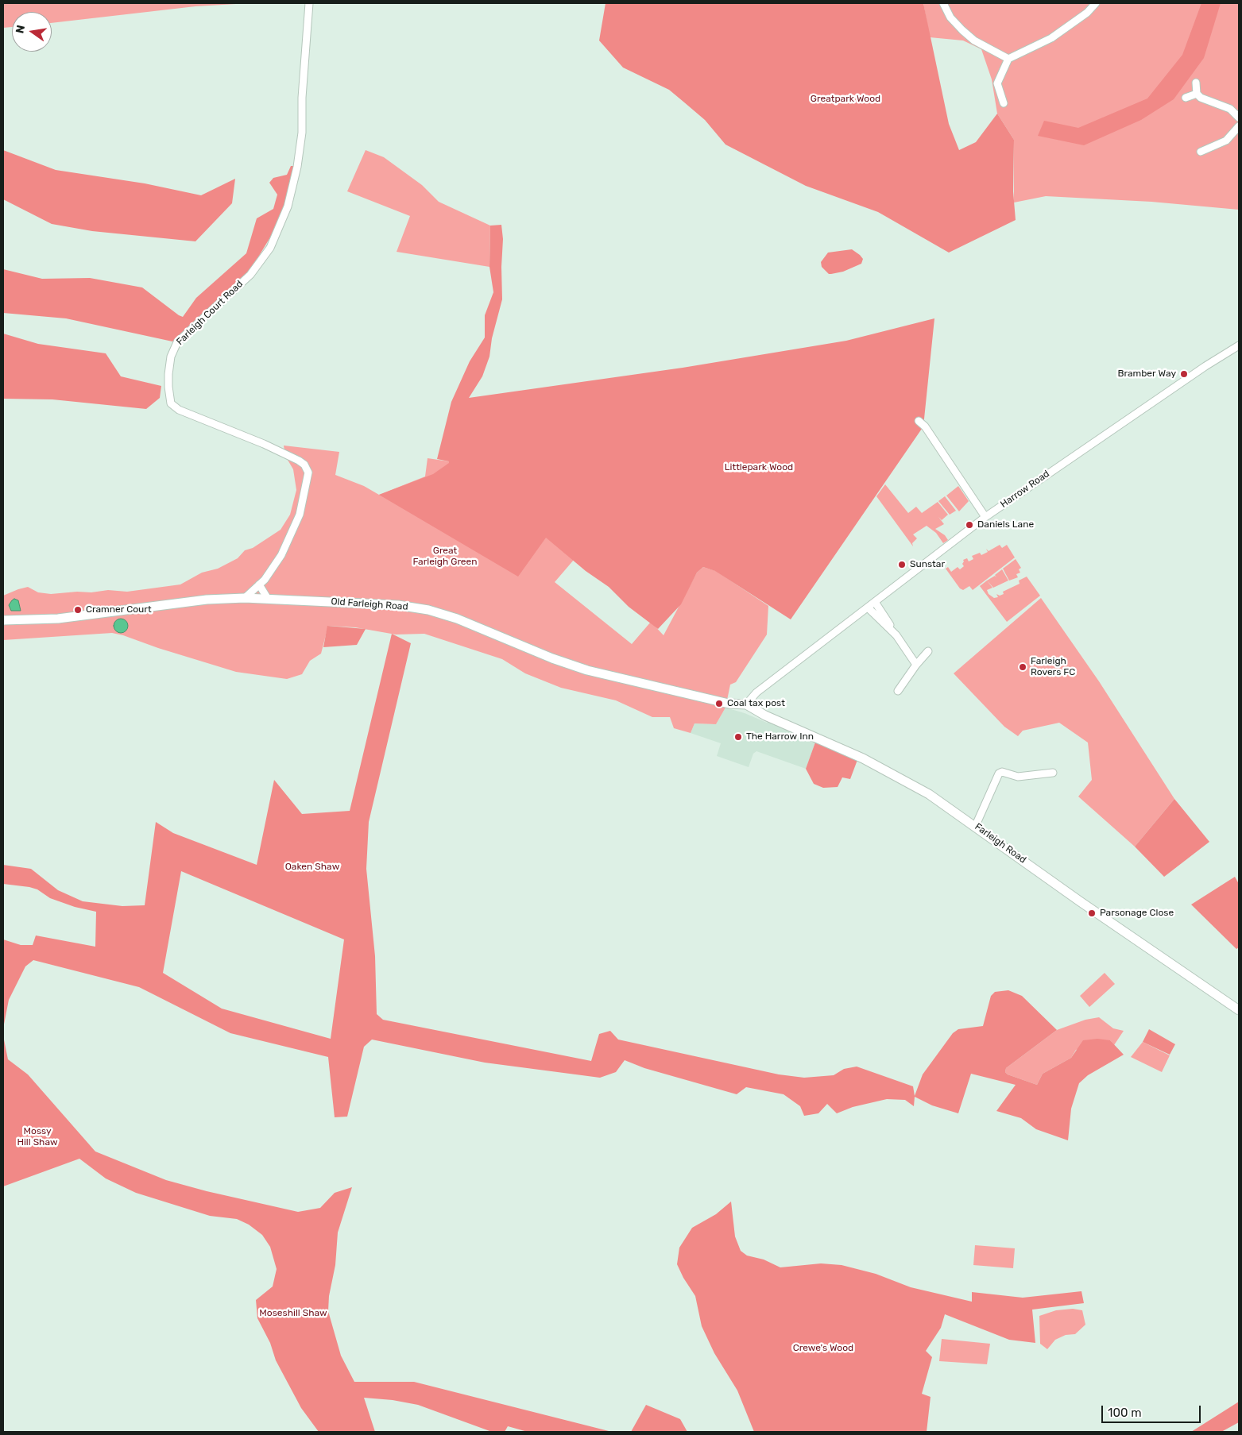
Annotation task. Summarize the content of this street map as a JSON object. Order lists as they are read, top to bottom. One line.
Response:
{"streets":{"street":["Farleigh Court Road","Harrow Road","Old Farleigh Road","Farleigh Road"]},"crossings":[["Farleigh Court Road","Old Farleigh Road"],["Harrow Road","Old Farleigh Road"],["Harrow Road","Farleigh Road"],["Old Farleigh Road","Farleigh Road"]],"parks":["Greatpark Wood","Littlepark Wood","Great Farleigh Green","Oaken Shaw","Mossy Hill Shaw","Moseshill Shaw","Crewe's Wood"],"places":["Bramber Way","Daniels Lane","Sunstar","Cramner Court","Farleigh Rovers FC","Coal tax post","The Harrow Inn","Parsonage Close"],"scale_bar":"100 m","north":"left"}
